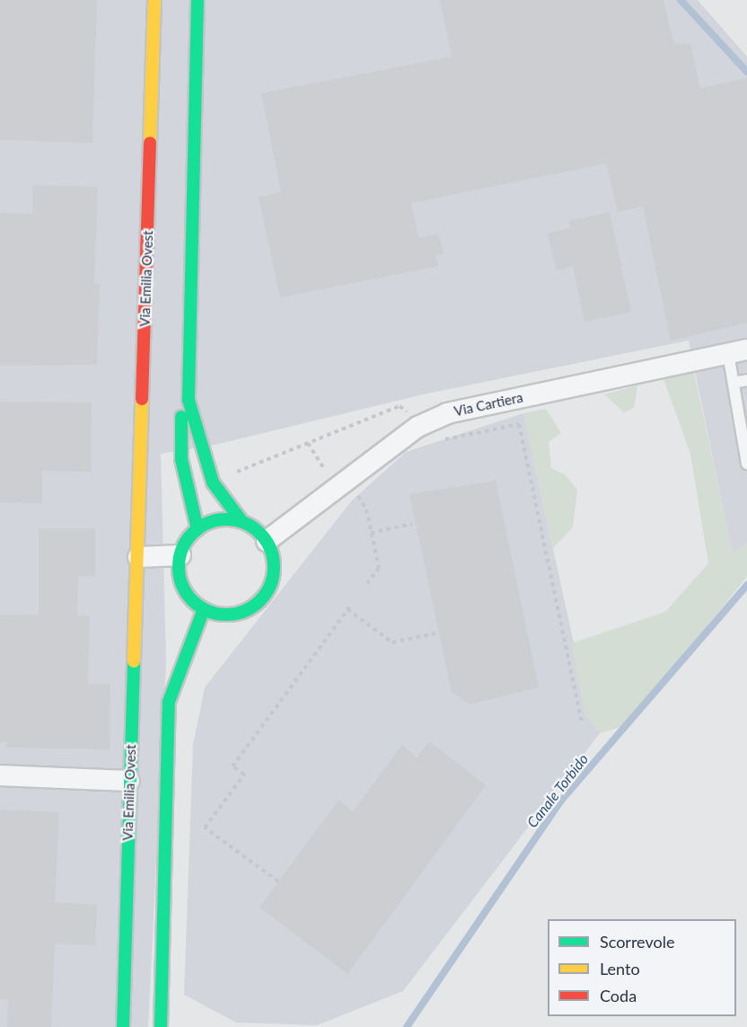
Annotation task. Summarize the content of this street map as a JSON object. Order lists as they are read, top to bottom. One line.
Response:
{"streets":{"main road":["Via Emilia Ovest"],"street":["Via Cartiera"]},"water":["Canale Torbido"],"legend":["Scorrevole","Lento","Coda"]}
